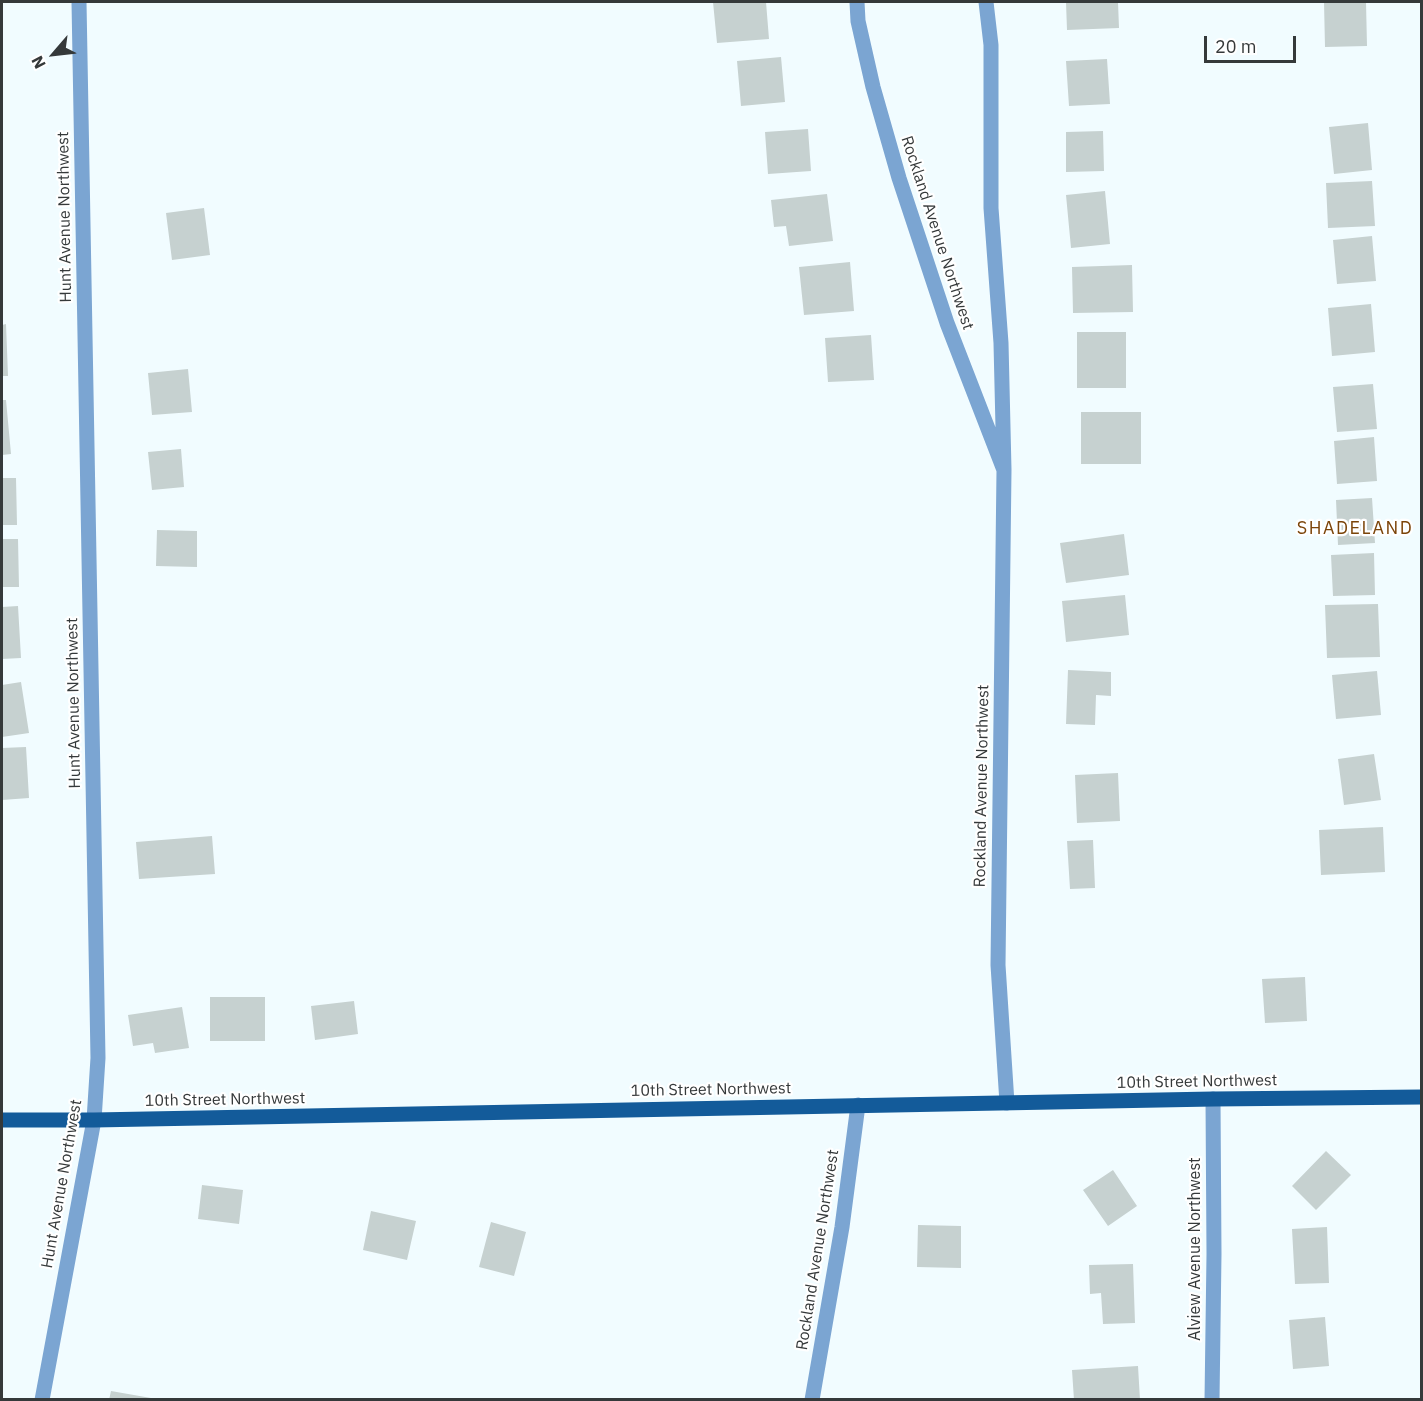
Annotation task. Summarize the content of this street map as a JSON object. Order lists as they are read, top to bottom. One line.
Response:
{"streets":{"main road":["10th Street Northwest"],"street":["Hunt Avenue Northwest","Rockland Avenue Northwest","Alview Avenue Northwest"]},"crossings":[["Hunt Avenue Northwest","10th Street Northwest"],["Rockland Avenue Northwest","10th Street Northwest"],["10th Street Northwest","Alview Avenue Northwest"]],"districts":["SHADELAND"],"scale_bar":"20 m","north":"bottom left"}
